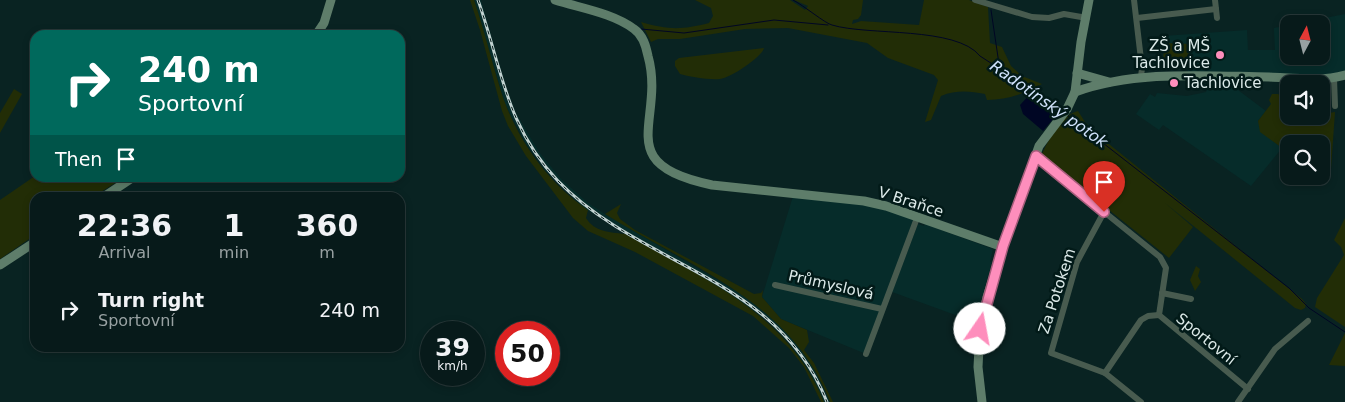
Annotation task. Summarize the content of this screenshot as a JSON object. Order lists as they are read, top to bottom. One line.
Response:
{"streets":{"street":["V Braňce","Průmyslová","Za Potokem","Sportovní"]},"crossings":[["V Braňce","Průmyslová"],["Za Potokem","Sportovní"]],"water":["Radotínský potok"],"places":["ZŠ a MŠ Tachlovice","Tachlovice"],"north":"top","page":{"turn":["240 m","Sportovní"],"then":"Then","eta":["22:36","Arrival","1","min","360","m"],"list":[{"name":"Turn right","note":"Sportovní","value":"240 m"}],"speed":"39 km/h","limit":"50"}}
